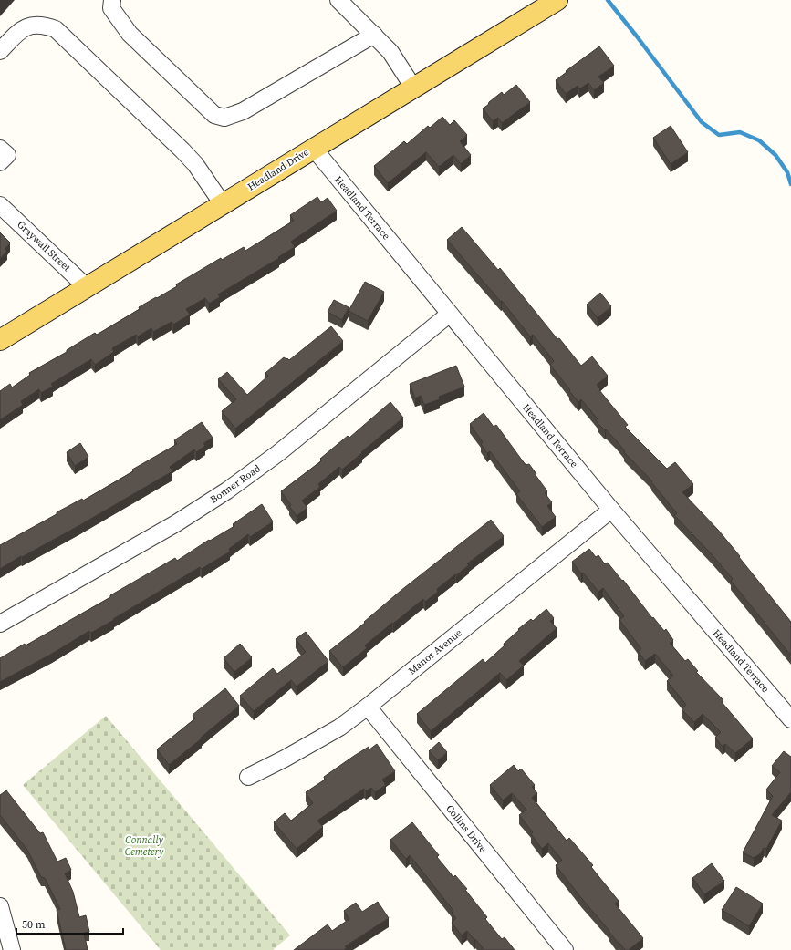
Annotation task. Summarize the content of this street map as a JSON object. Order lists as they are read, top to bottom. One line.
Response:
{"streets":{"main road":["Headland Drive"],"street":["Headland Terrace","Graywall Street","Bonner Road","Manor Avenue","Collins Drive"]},"crossings":[["Headland Drive","Headland Terrace"],["Headland Drive","Graywall Street"],["Headland Terrace","Bonner Road"],["Headland Terrace","Manor Avenue"],["Manor Avenue","Collins Drive"]],"parks":["Connally Cemetery"],"scale_bar":"50 m"}
